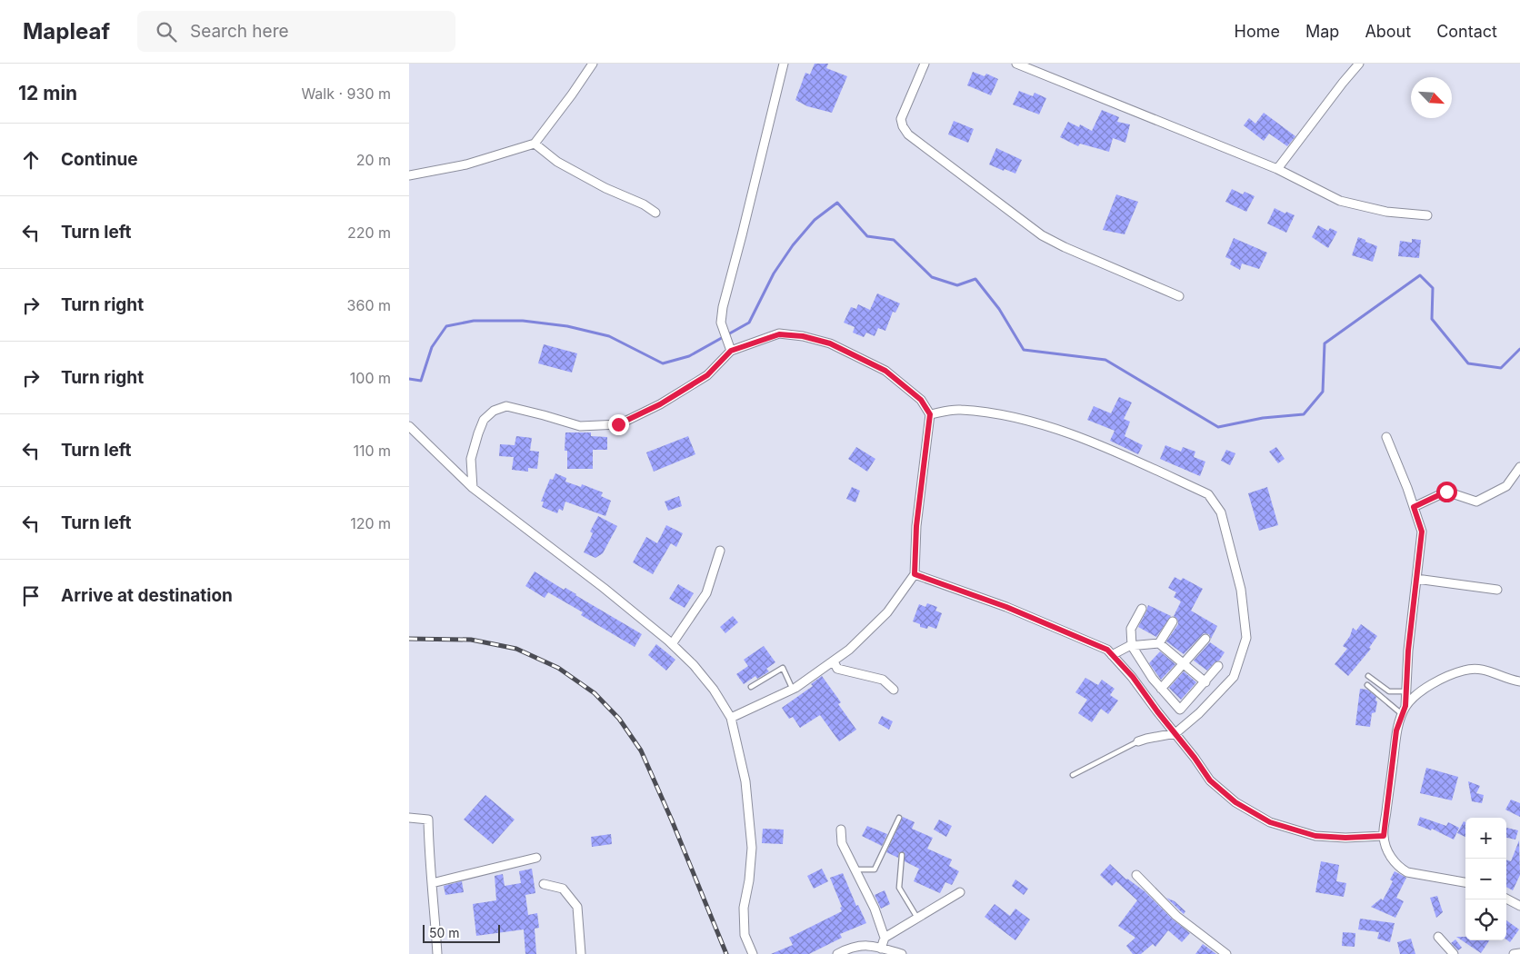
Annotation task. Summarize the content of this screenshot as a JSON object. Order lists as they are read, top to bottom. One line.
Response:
{"scale_bar":"50 m","north":"bottom right","page":{"header":"Mapleaf","search":"Search here","nav":["Home","Map","About","Contact"],"heading":["12 min","Walk · 930 m"],"list":[["Continue","20 m"],["Turn left","220 m"],["Turn right","360 m"],["Turn right","100 m"],["Turn left","110 m"],["Turn left","120 m"],"Arrive at destination"],"map_buttons":["+","−"],"scale":"50 m"}}
